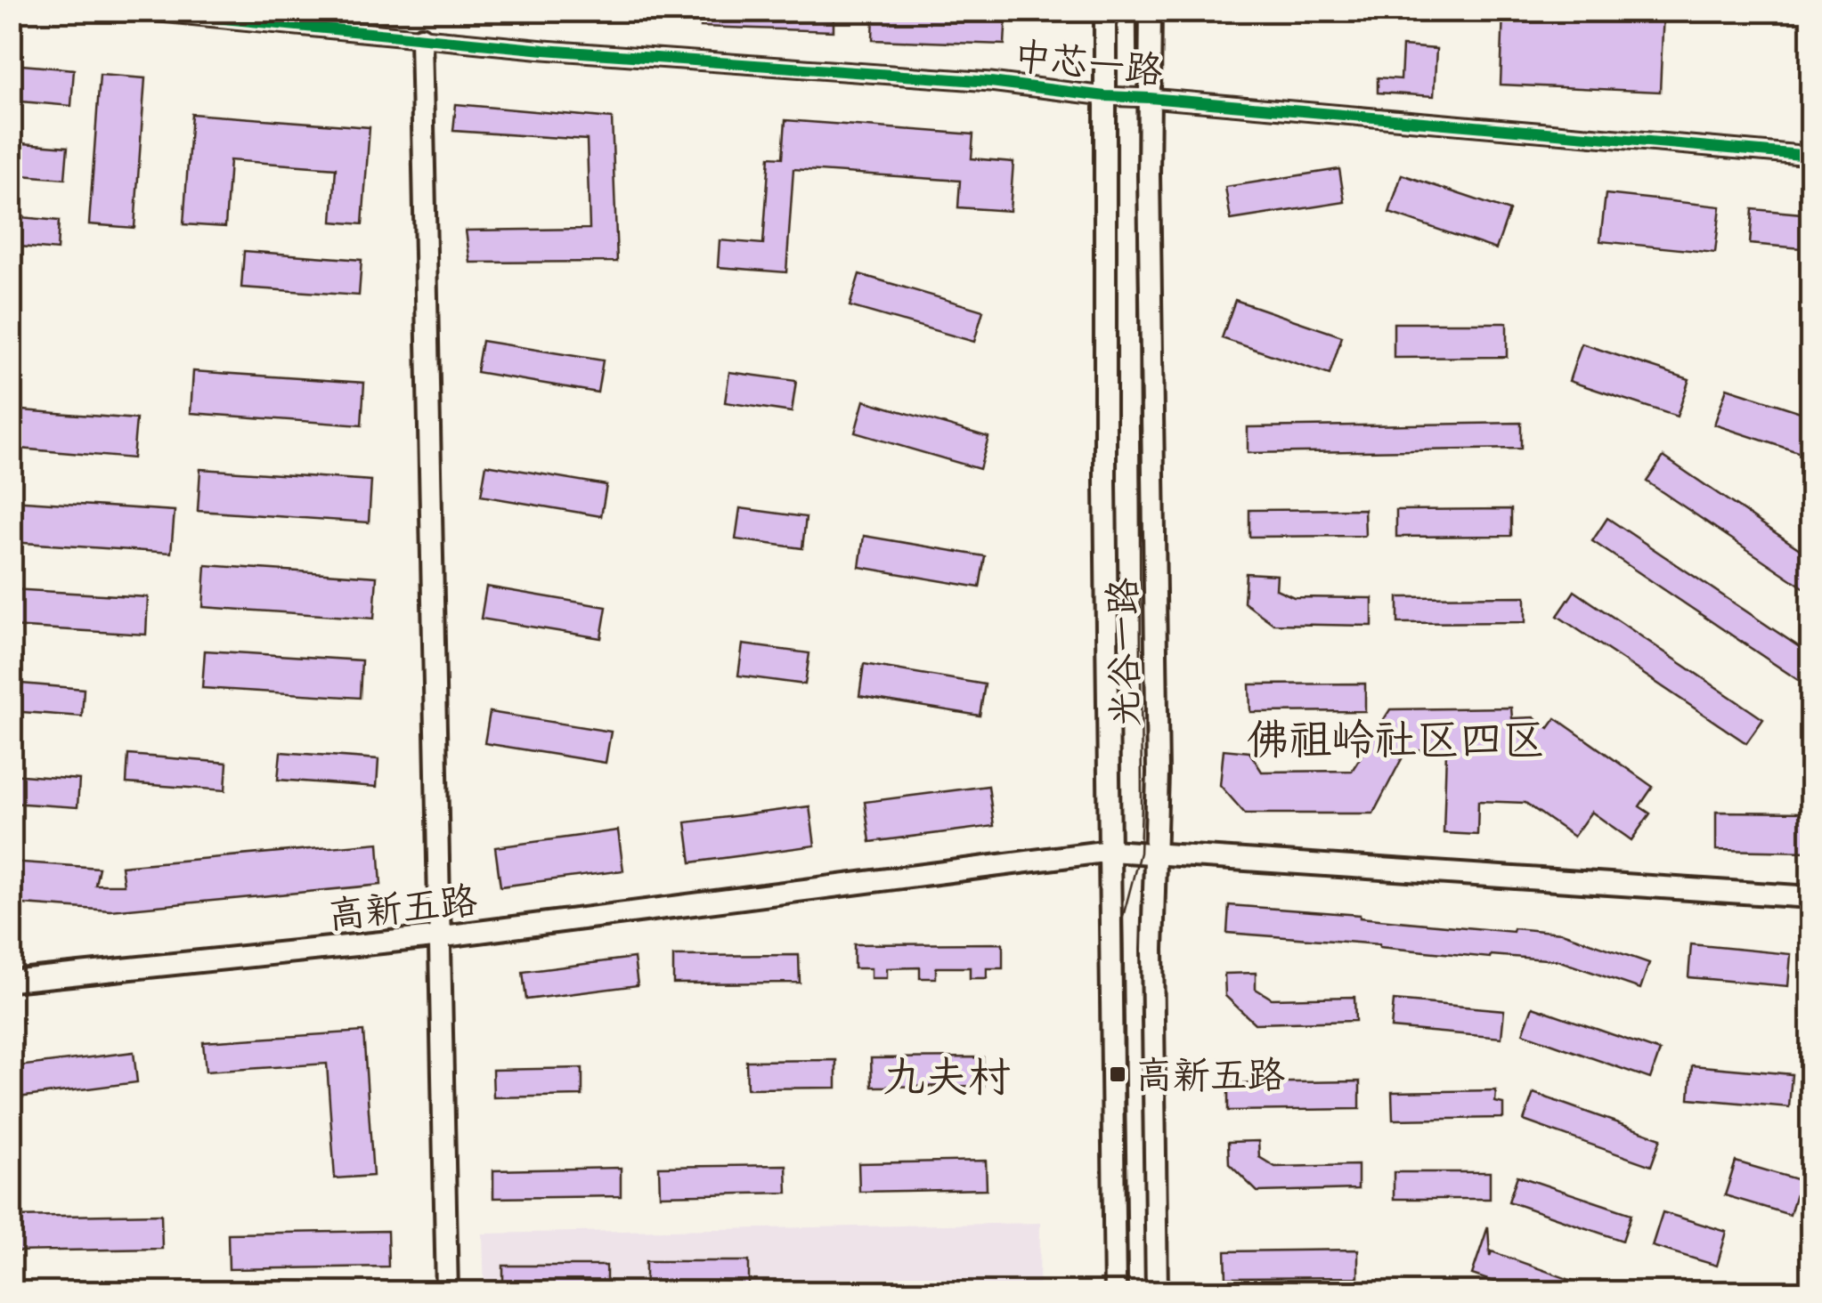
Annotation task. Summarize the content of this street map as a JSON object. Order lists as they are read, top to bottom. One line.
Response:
{"streets":{"main road":["光谷一路","高新五路"],"street":["中芯一路"]},"crossings":[["中芯一路","光谷一路"],["光谷一路","高新五路"]],"districts":["佛祖岭社区四区","九夫村"],"places":{"transit":["高新五路"]}}
